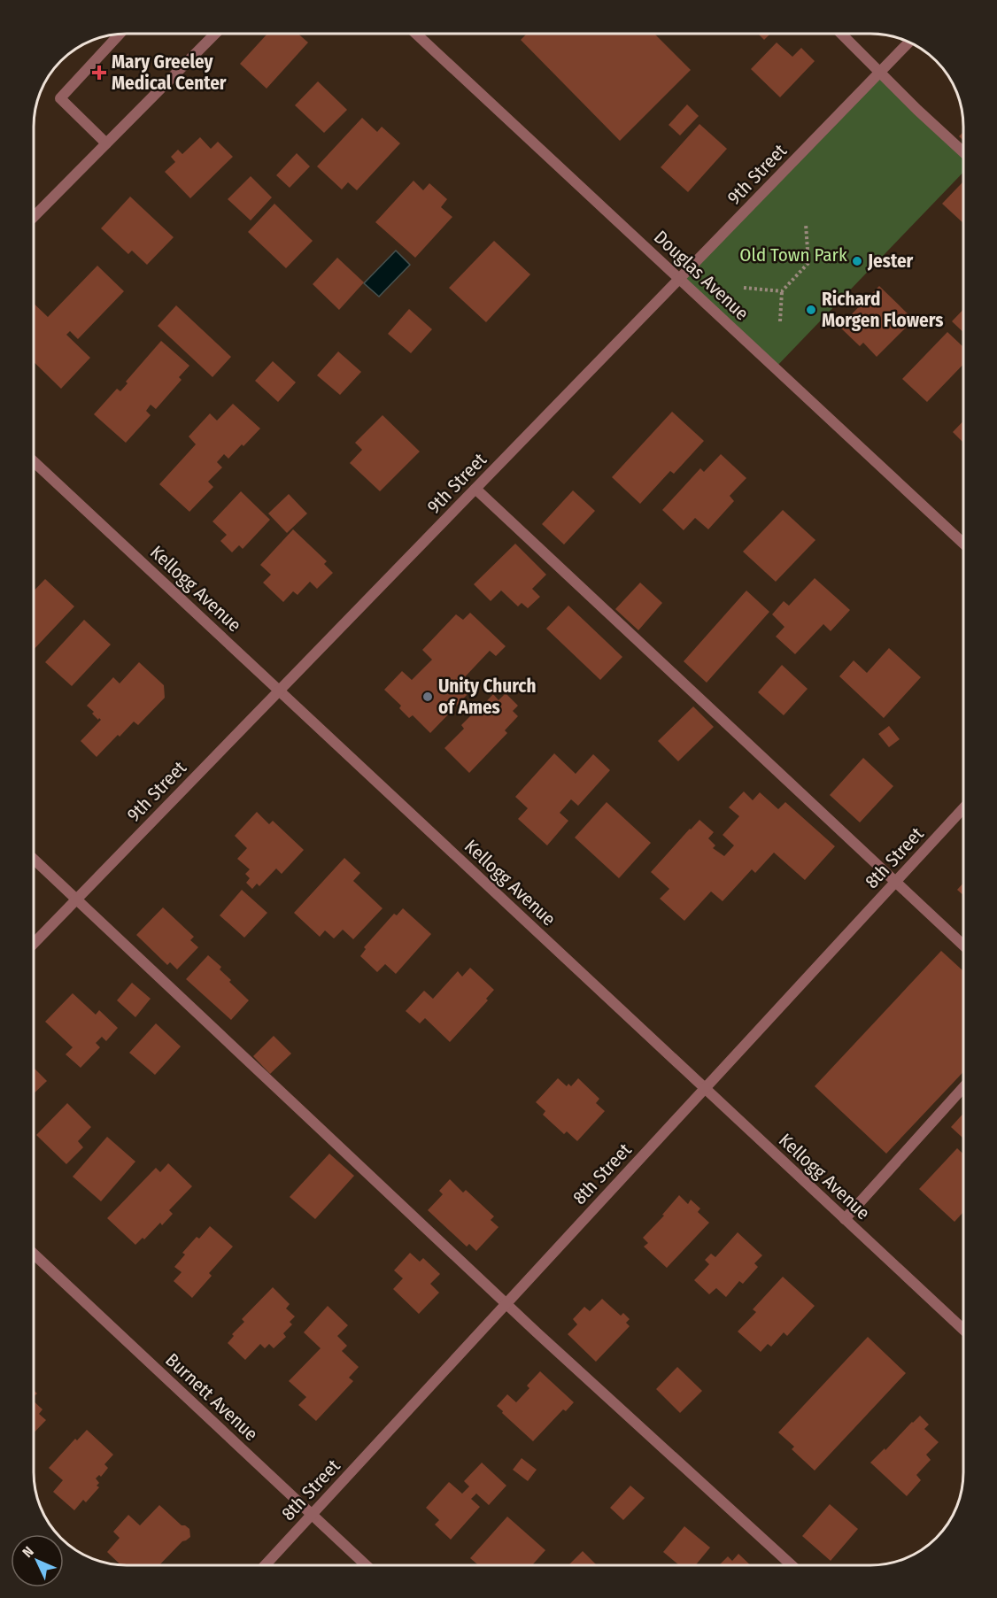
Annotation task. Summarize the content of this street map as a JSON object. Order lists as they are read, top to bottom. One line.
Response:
{"streets":{"street":["9th Street","Douglas Avenue","Kellogg Avenue","8th Street","Burnett Avenue"]},"crossings":[["9th Street","Douglas Avenue"],["9th Street","Kellogg Avenue"],["Kellogg Avenue","8th Street"],["8th Street","Burnett Avenue"]],"parks":["Old Town Park"],"places":{"health":["Mary Greeley Medical Center"],"other":["Jester","Richard Morgen Flowers","Unity Church of Ames"]},"north":"top left"}
